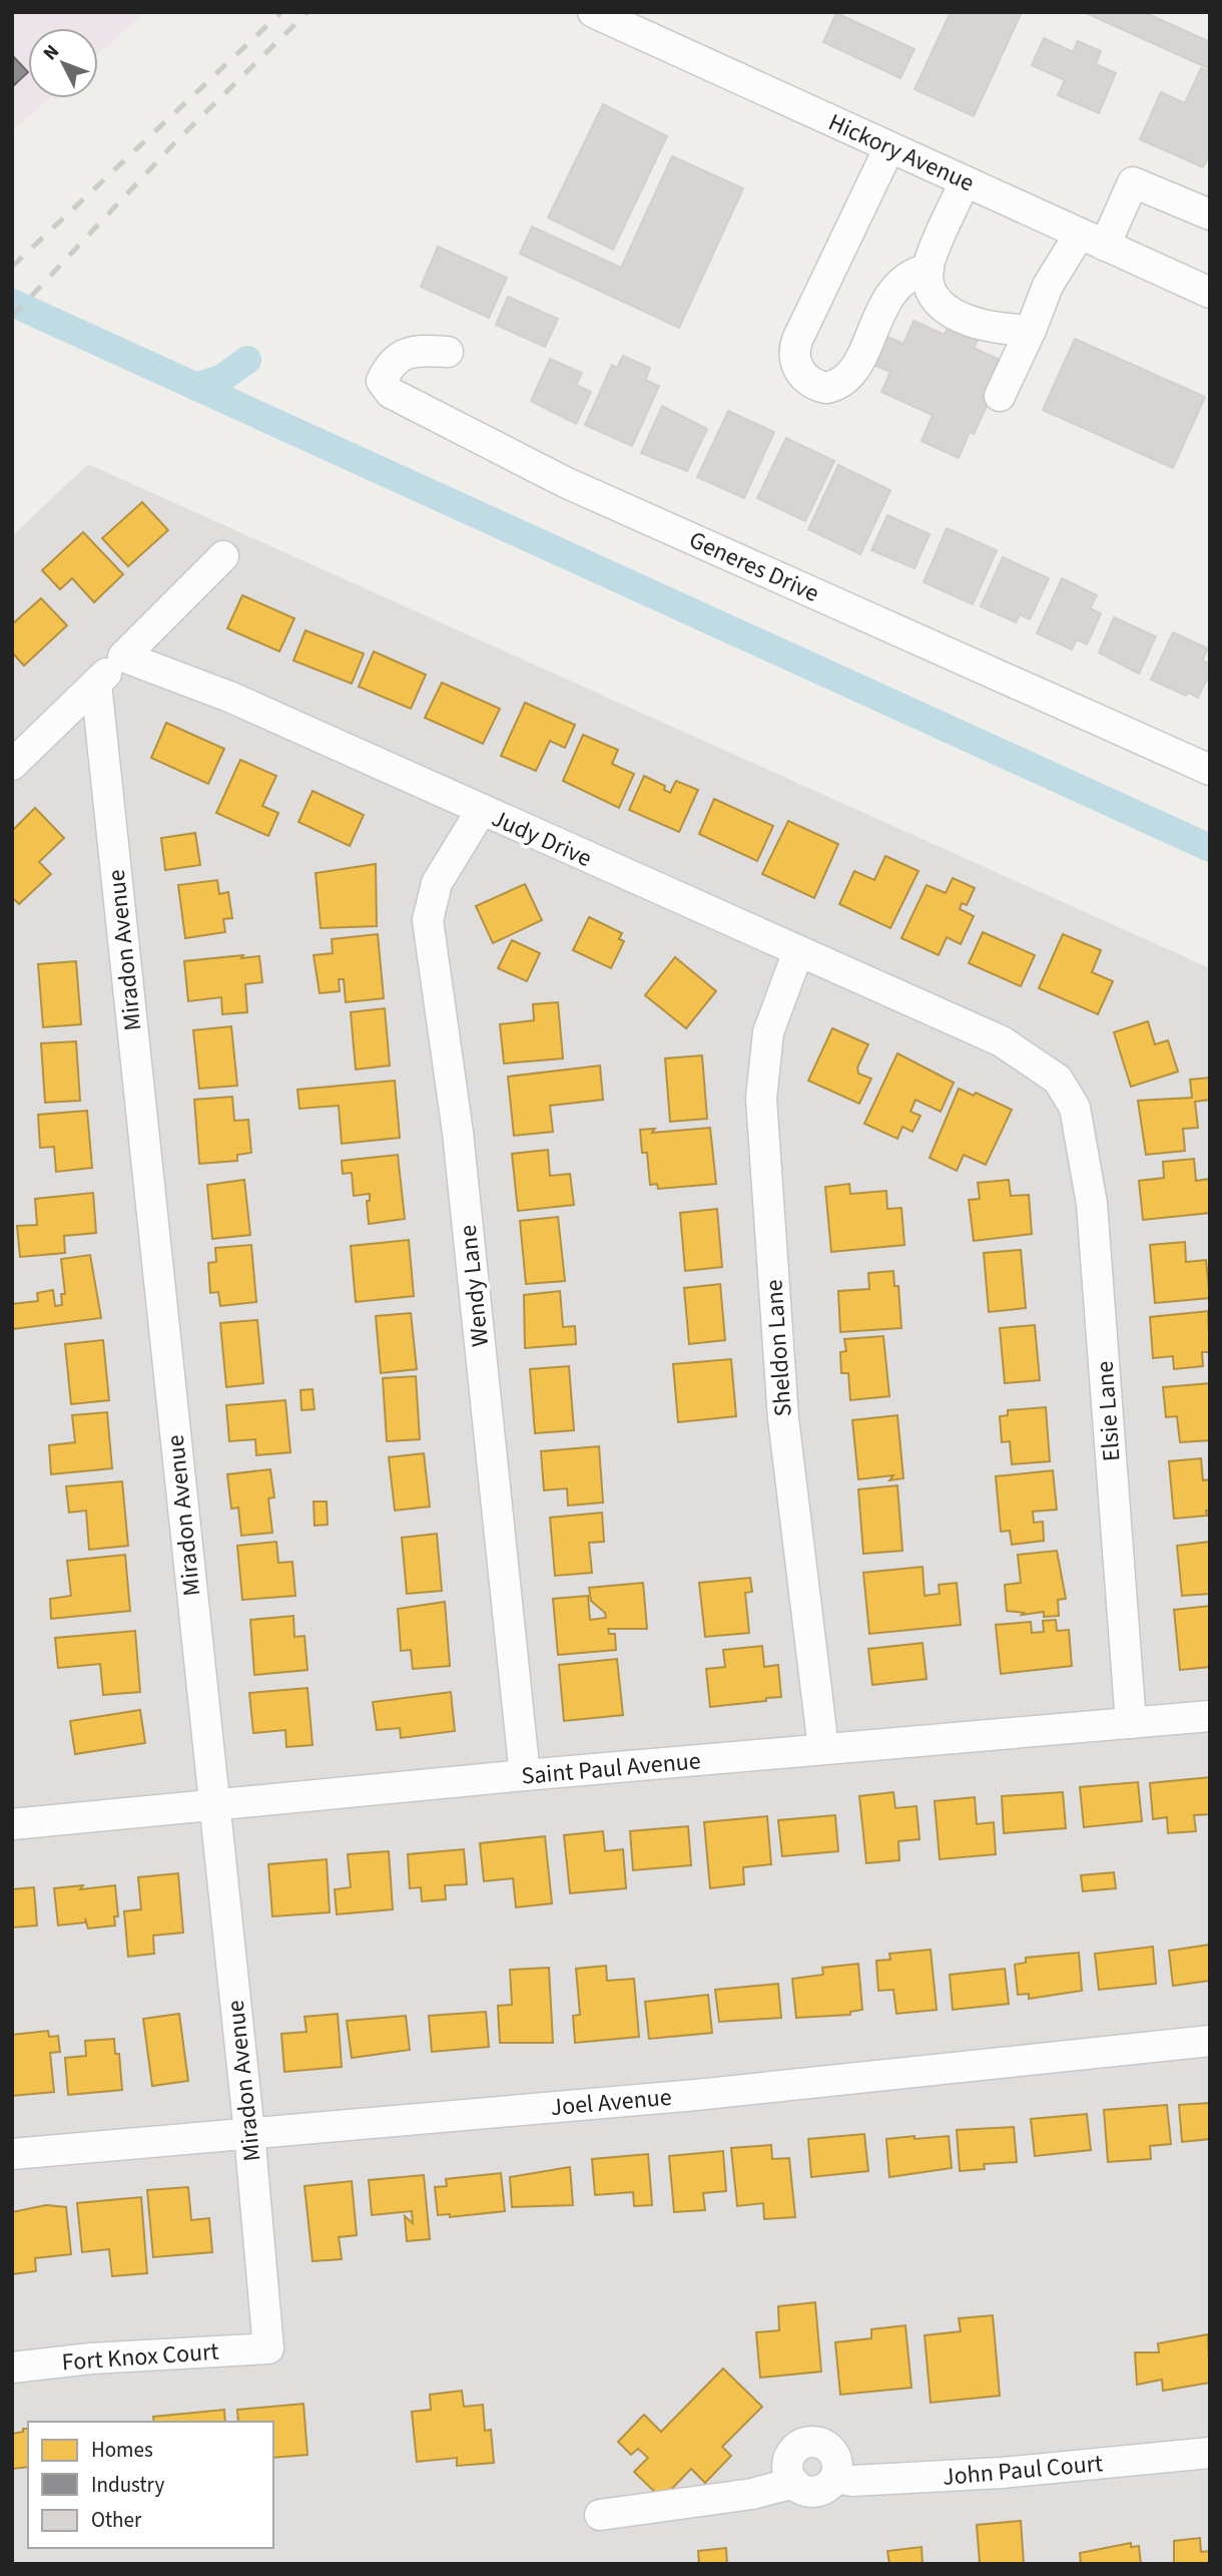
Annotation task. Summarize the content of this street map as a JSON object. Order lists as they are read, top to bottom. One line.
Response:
{"streets":{"street":["Hickory Avenue","Generes Drive","Judy Drive","Miradon Avenue","Wendy Lane","Sheldon Lane","Elsie Lane","Saint Paul Avenue","Joel Avenue","Fort Knox Court","John Paul Court"]},"crossings":[["Judy Drive","Wendy Lane"],["Judy Drive","Sheldon Lane"],["Judy Drive","Elsie Lane"],["Miradon Avenue","Saint Paul Avenue"],["Miradon Avenue","Joel Avenue"],["Miradon Avenue","Fort Knox Court"],["Wendy Lane","Saint Paul Avenue"],["Sheldon Lane","Saint Paul Avenue"],["Elsie Lane","Saint Paul Avenue"]],"legend":["Homes","Industry","Other"],"north":"top left"}
